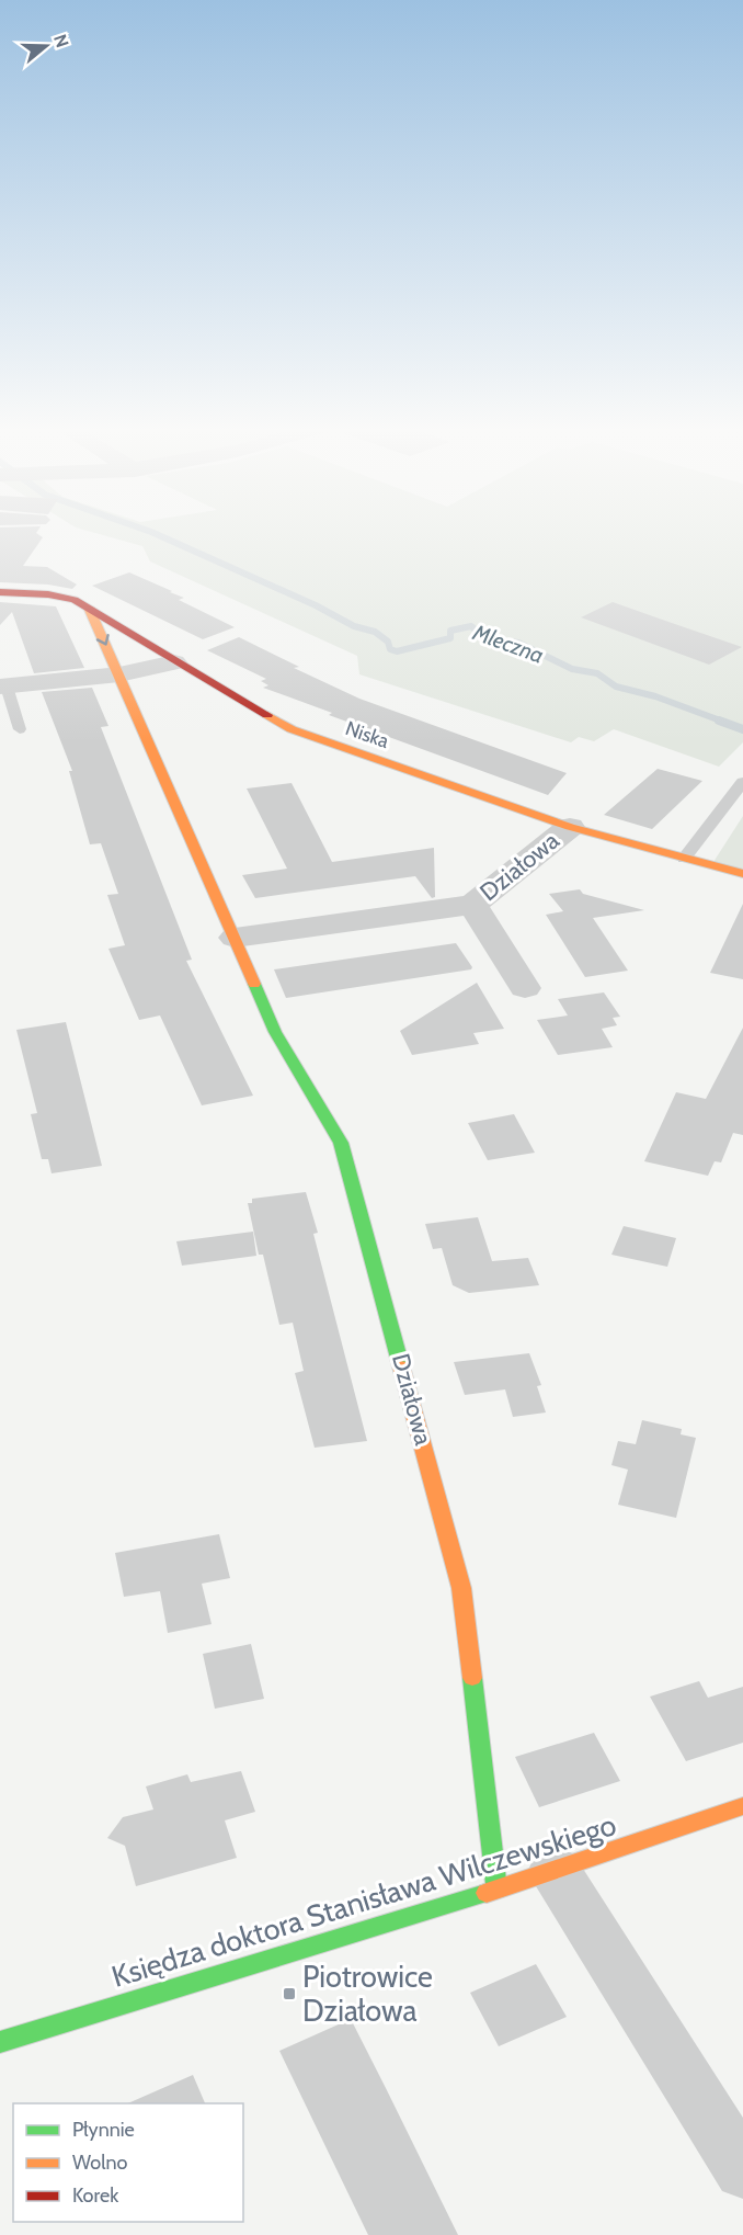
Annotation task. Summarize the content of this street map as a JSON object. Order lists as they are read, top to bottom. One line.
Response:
{"streets":{"street":["Niska","Działowa","Księdza doktora Stanisława Wilczewskiego"]},"crossings":[["Niska","Działowa"],["Działowa","Księdza doktora Stanisława Wilczewskiego"]],"water":["Mleczna"],"places":{"transit":["Piotrowice Działowa"]},"legend":["Płynnie","Wolno","Korek"],"north":"right"}
